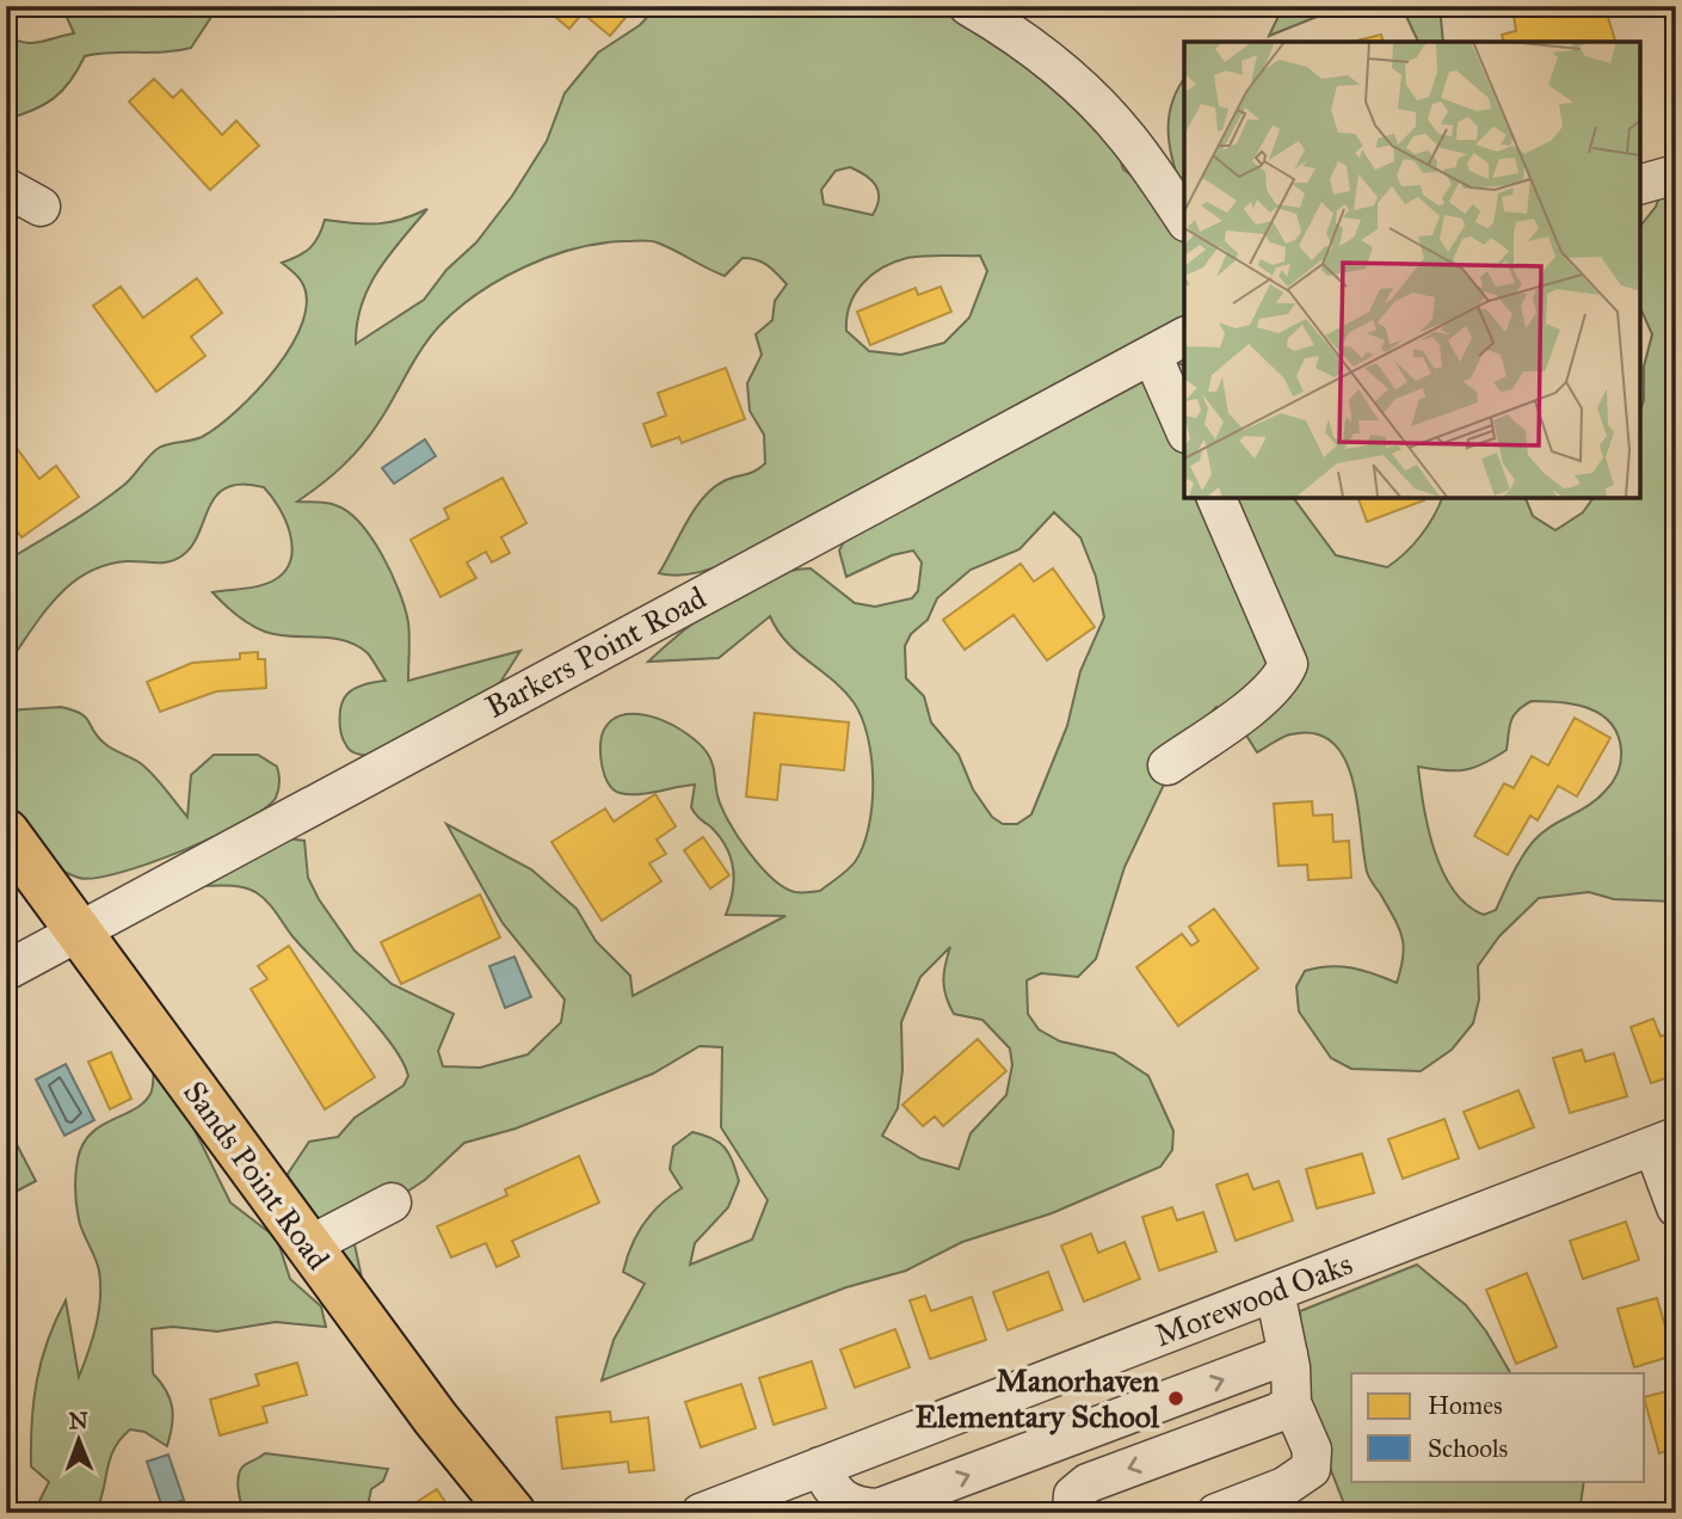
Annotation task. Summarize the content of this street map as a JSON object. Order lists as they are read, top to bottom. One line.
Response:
{"streets":{"main road":["Sands Point Road"],"street":["Barkers Point Road","Morewood Oaks"]},"crossings":[["Barkers Point Road","Sands Point Road"]],"places":["Manorhaven Elementary School"],"legend":["Homes","Schools"],"north":"top"}
